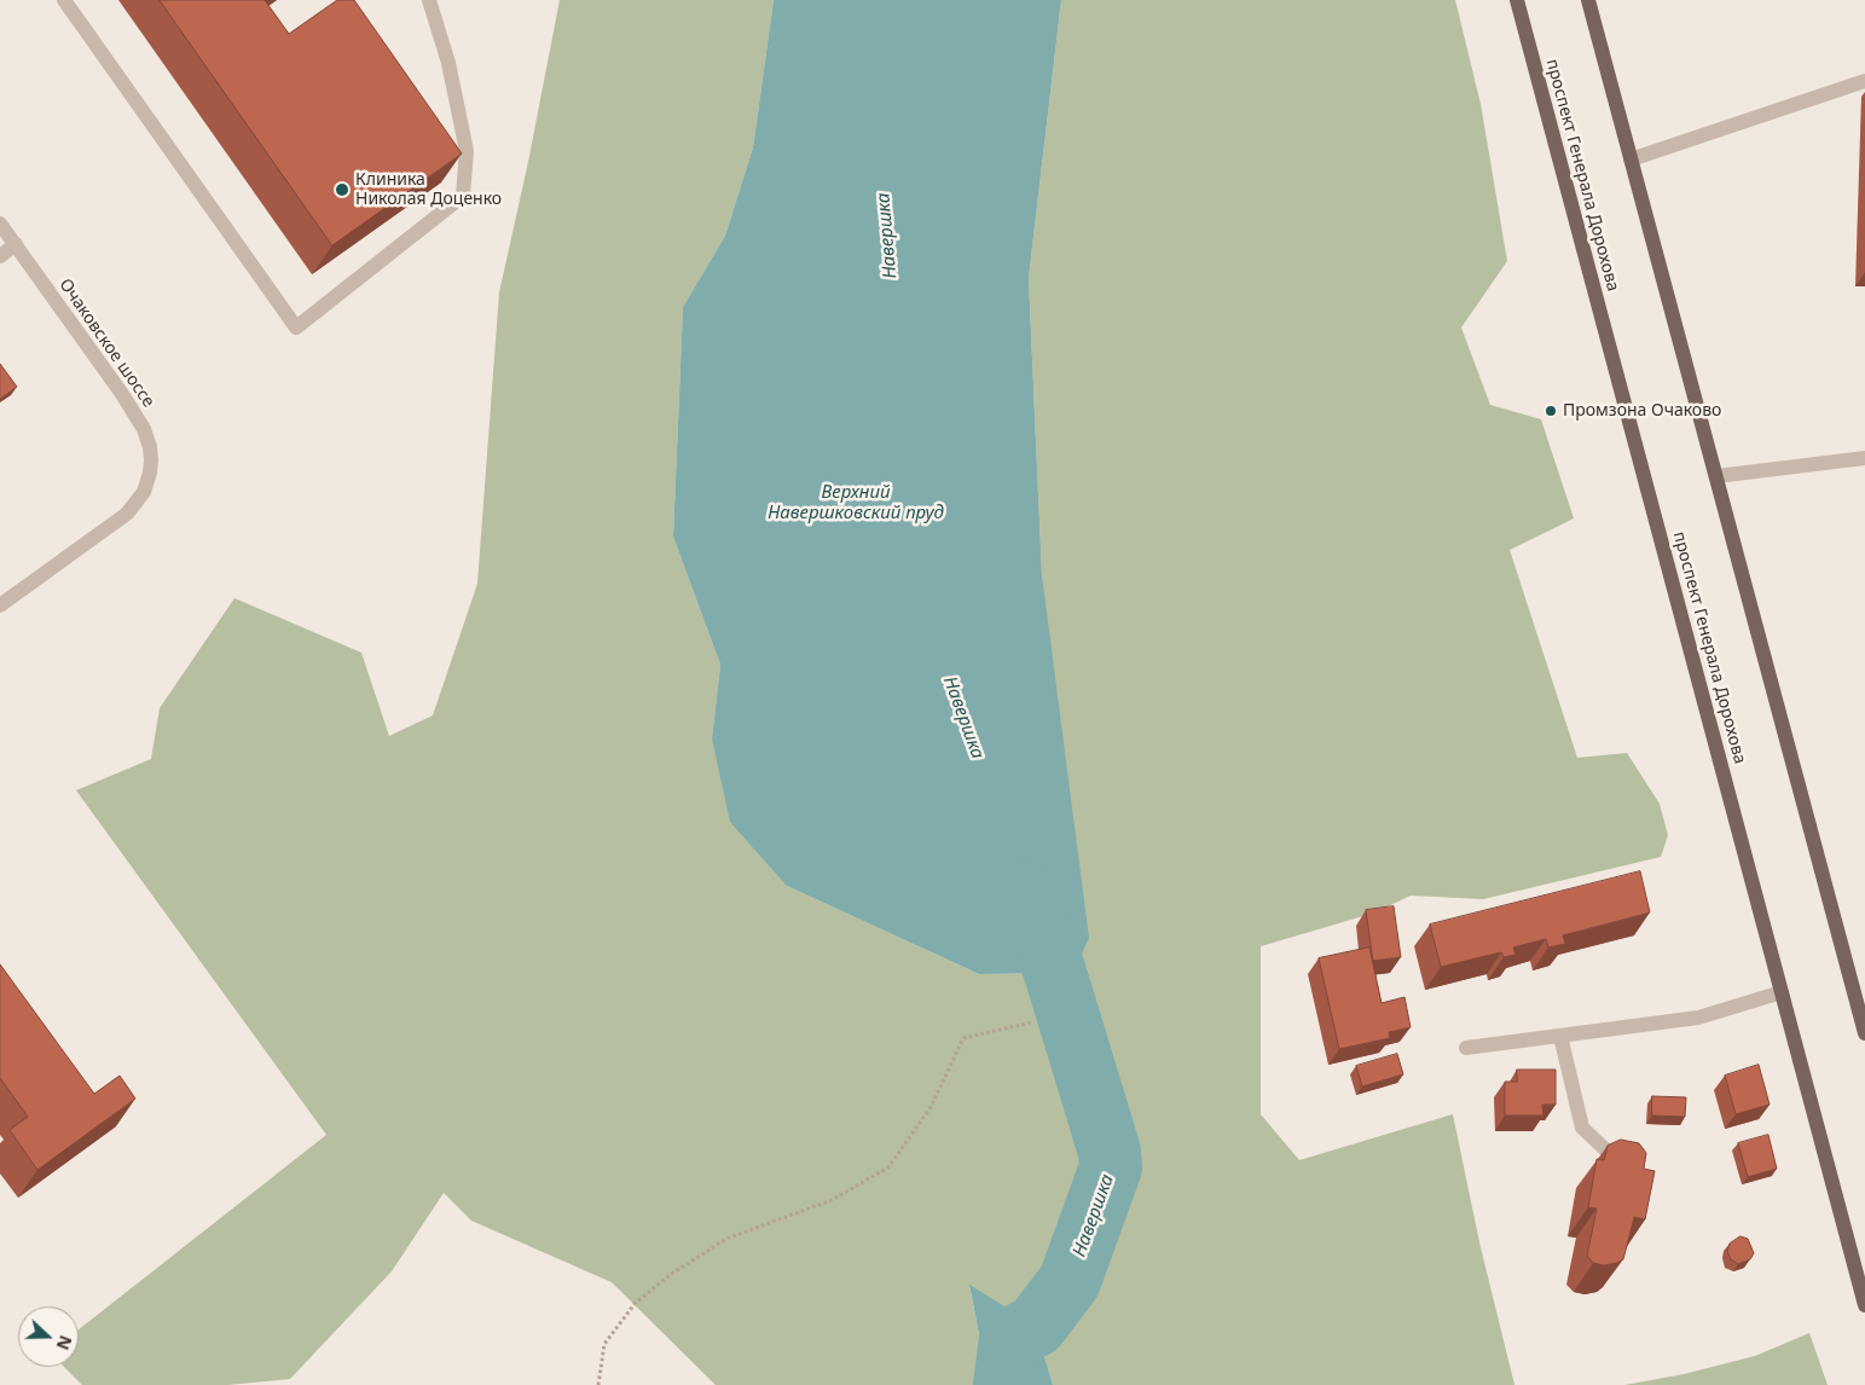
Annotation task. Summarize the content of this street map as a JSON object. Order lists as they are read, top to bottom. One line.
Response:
{"streets":{"main road":["проспект Генерала Дорохова"],"street":["Очаковское шоссе"]},"water":["Навершка","Верхний Навершковский пруд"],"places":["Клиника Николая Доценко","Промзона Очаково"],"north":"right"}
